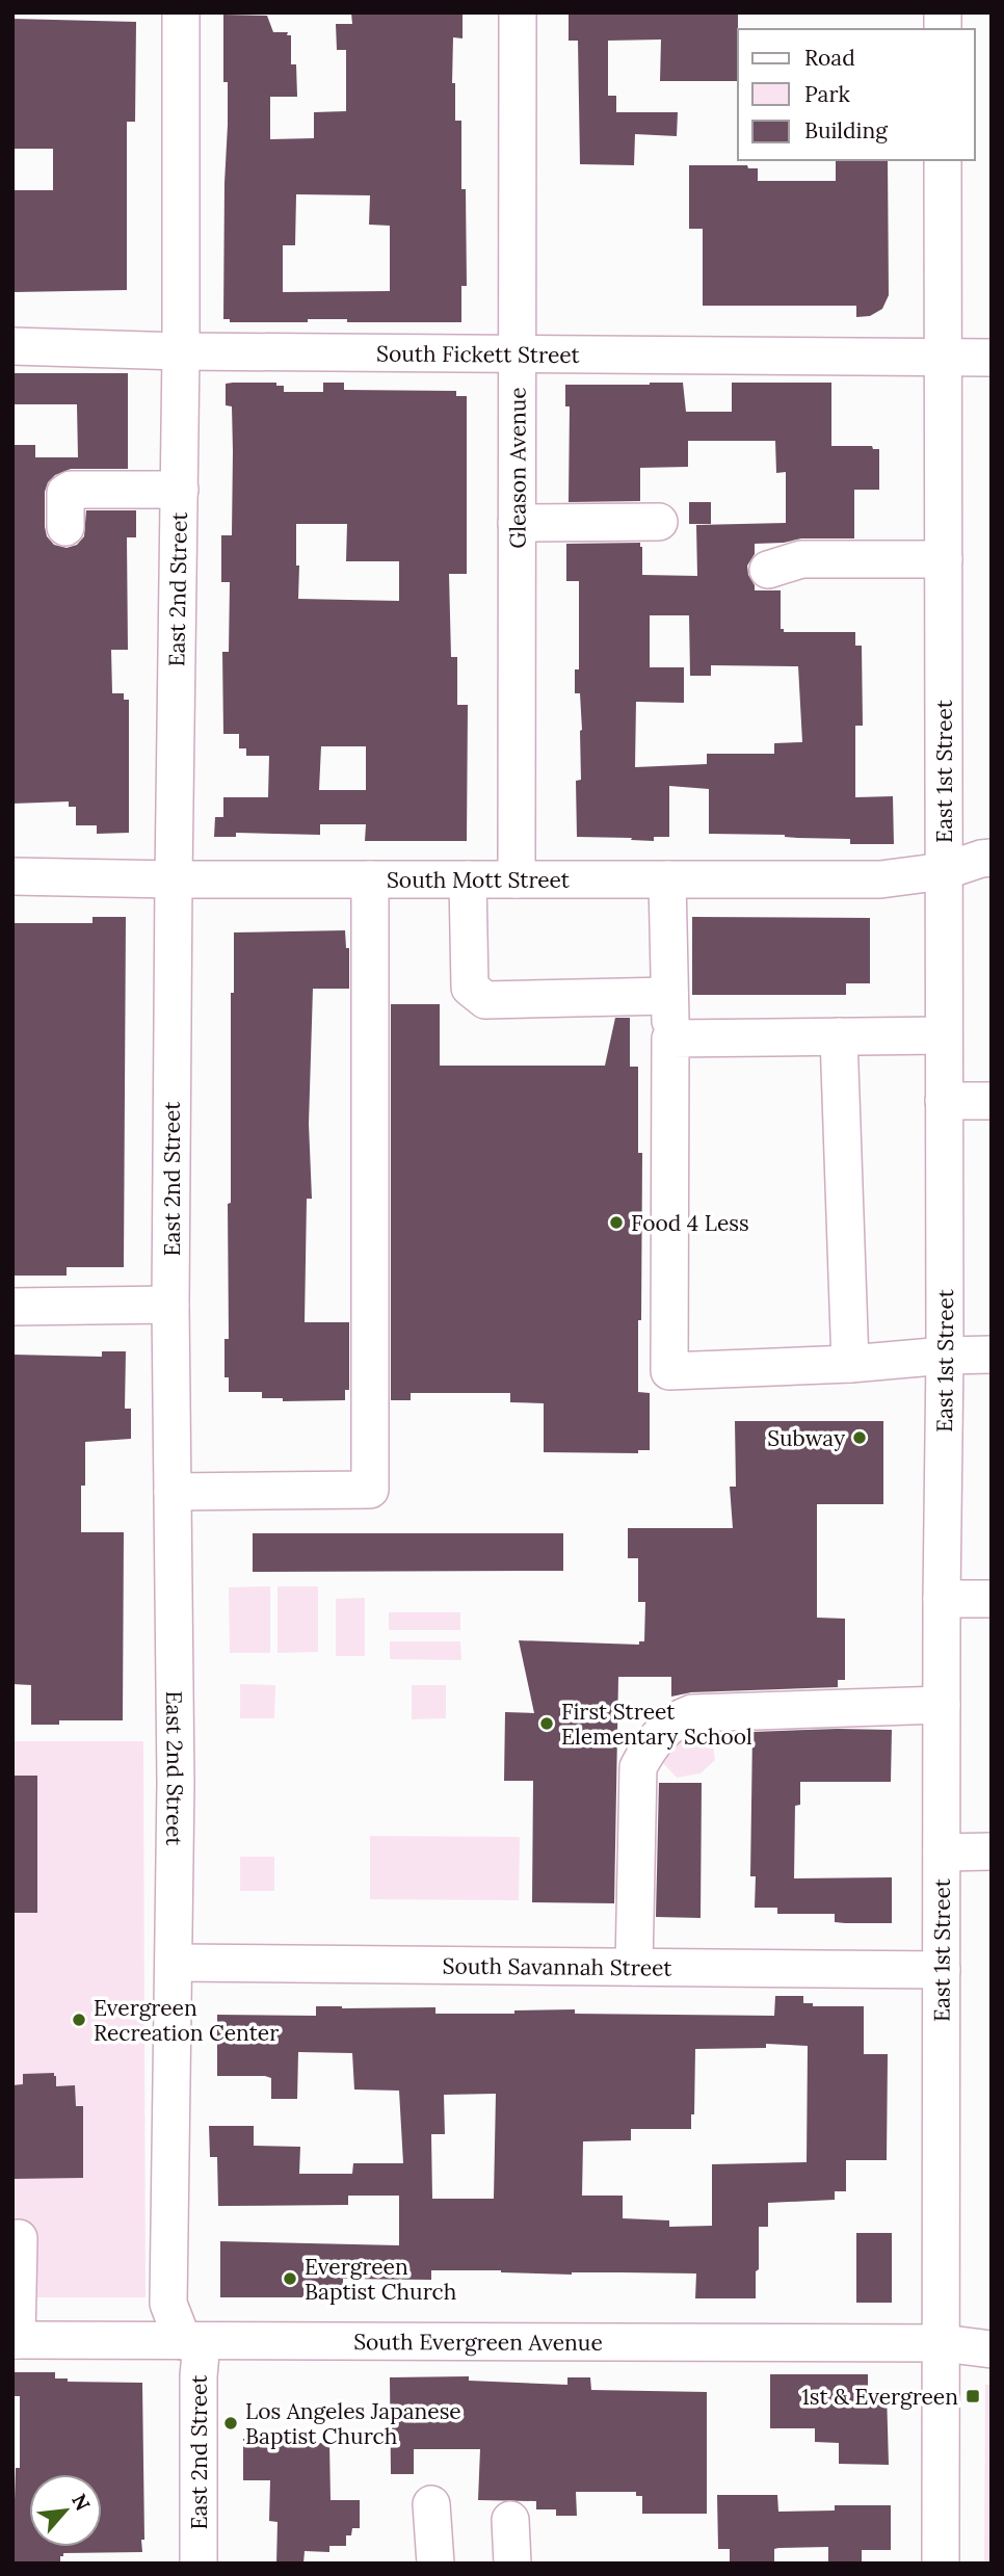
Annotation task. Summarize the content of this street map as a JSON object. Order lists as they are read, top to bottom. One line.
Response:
{"streets":{"street":["South Fickett Street","Gleason Avenue","East 2nd Street","East 1st Street","South Mott Street","South Savannah Street","South Evergreen Avenue"]},"crossings":[["South Fickett Street","Gleason Avenue"],["South Fickett Street","East 2nd Street"],["South Fickett Street","East 1st Street"],["Gleason Avenue","South Mott Street"],["East 2nd Street","South Mott Street"],["East 2nd Street","South Savannah Street"],["East 2nd Street","South Evergreen Avenue"],["East 1st Street","South Mott Street"],["East 1st Street","South Savannah Street"],["East 1st Street","South Evergreen Avenue"]],"places":{"other":["Food 4 Less","Subway","First Street Elementary School","Evergreen Recreation Center","Evergreen Baptist Church","Los Angeles Japanese Baptist Church"],"transit":["1st & Evergreen"]},"legend":["Road","Park","Building"],"north":"top right"}
